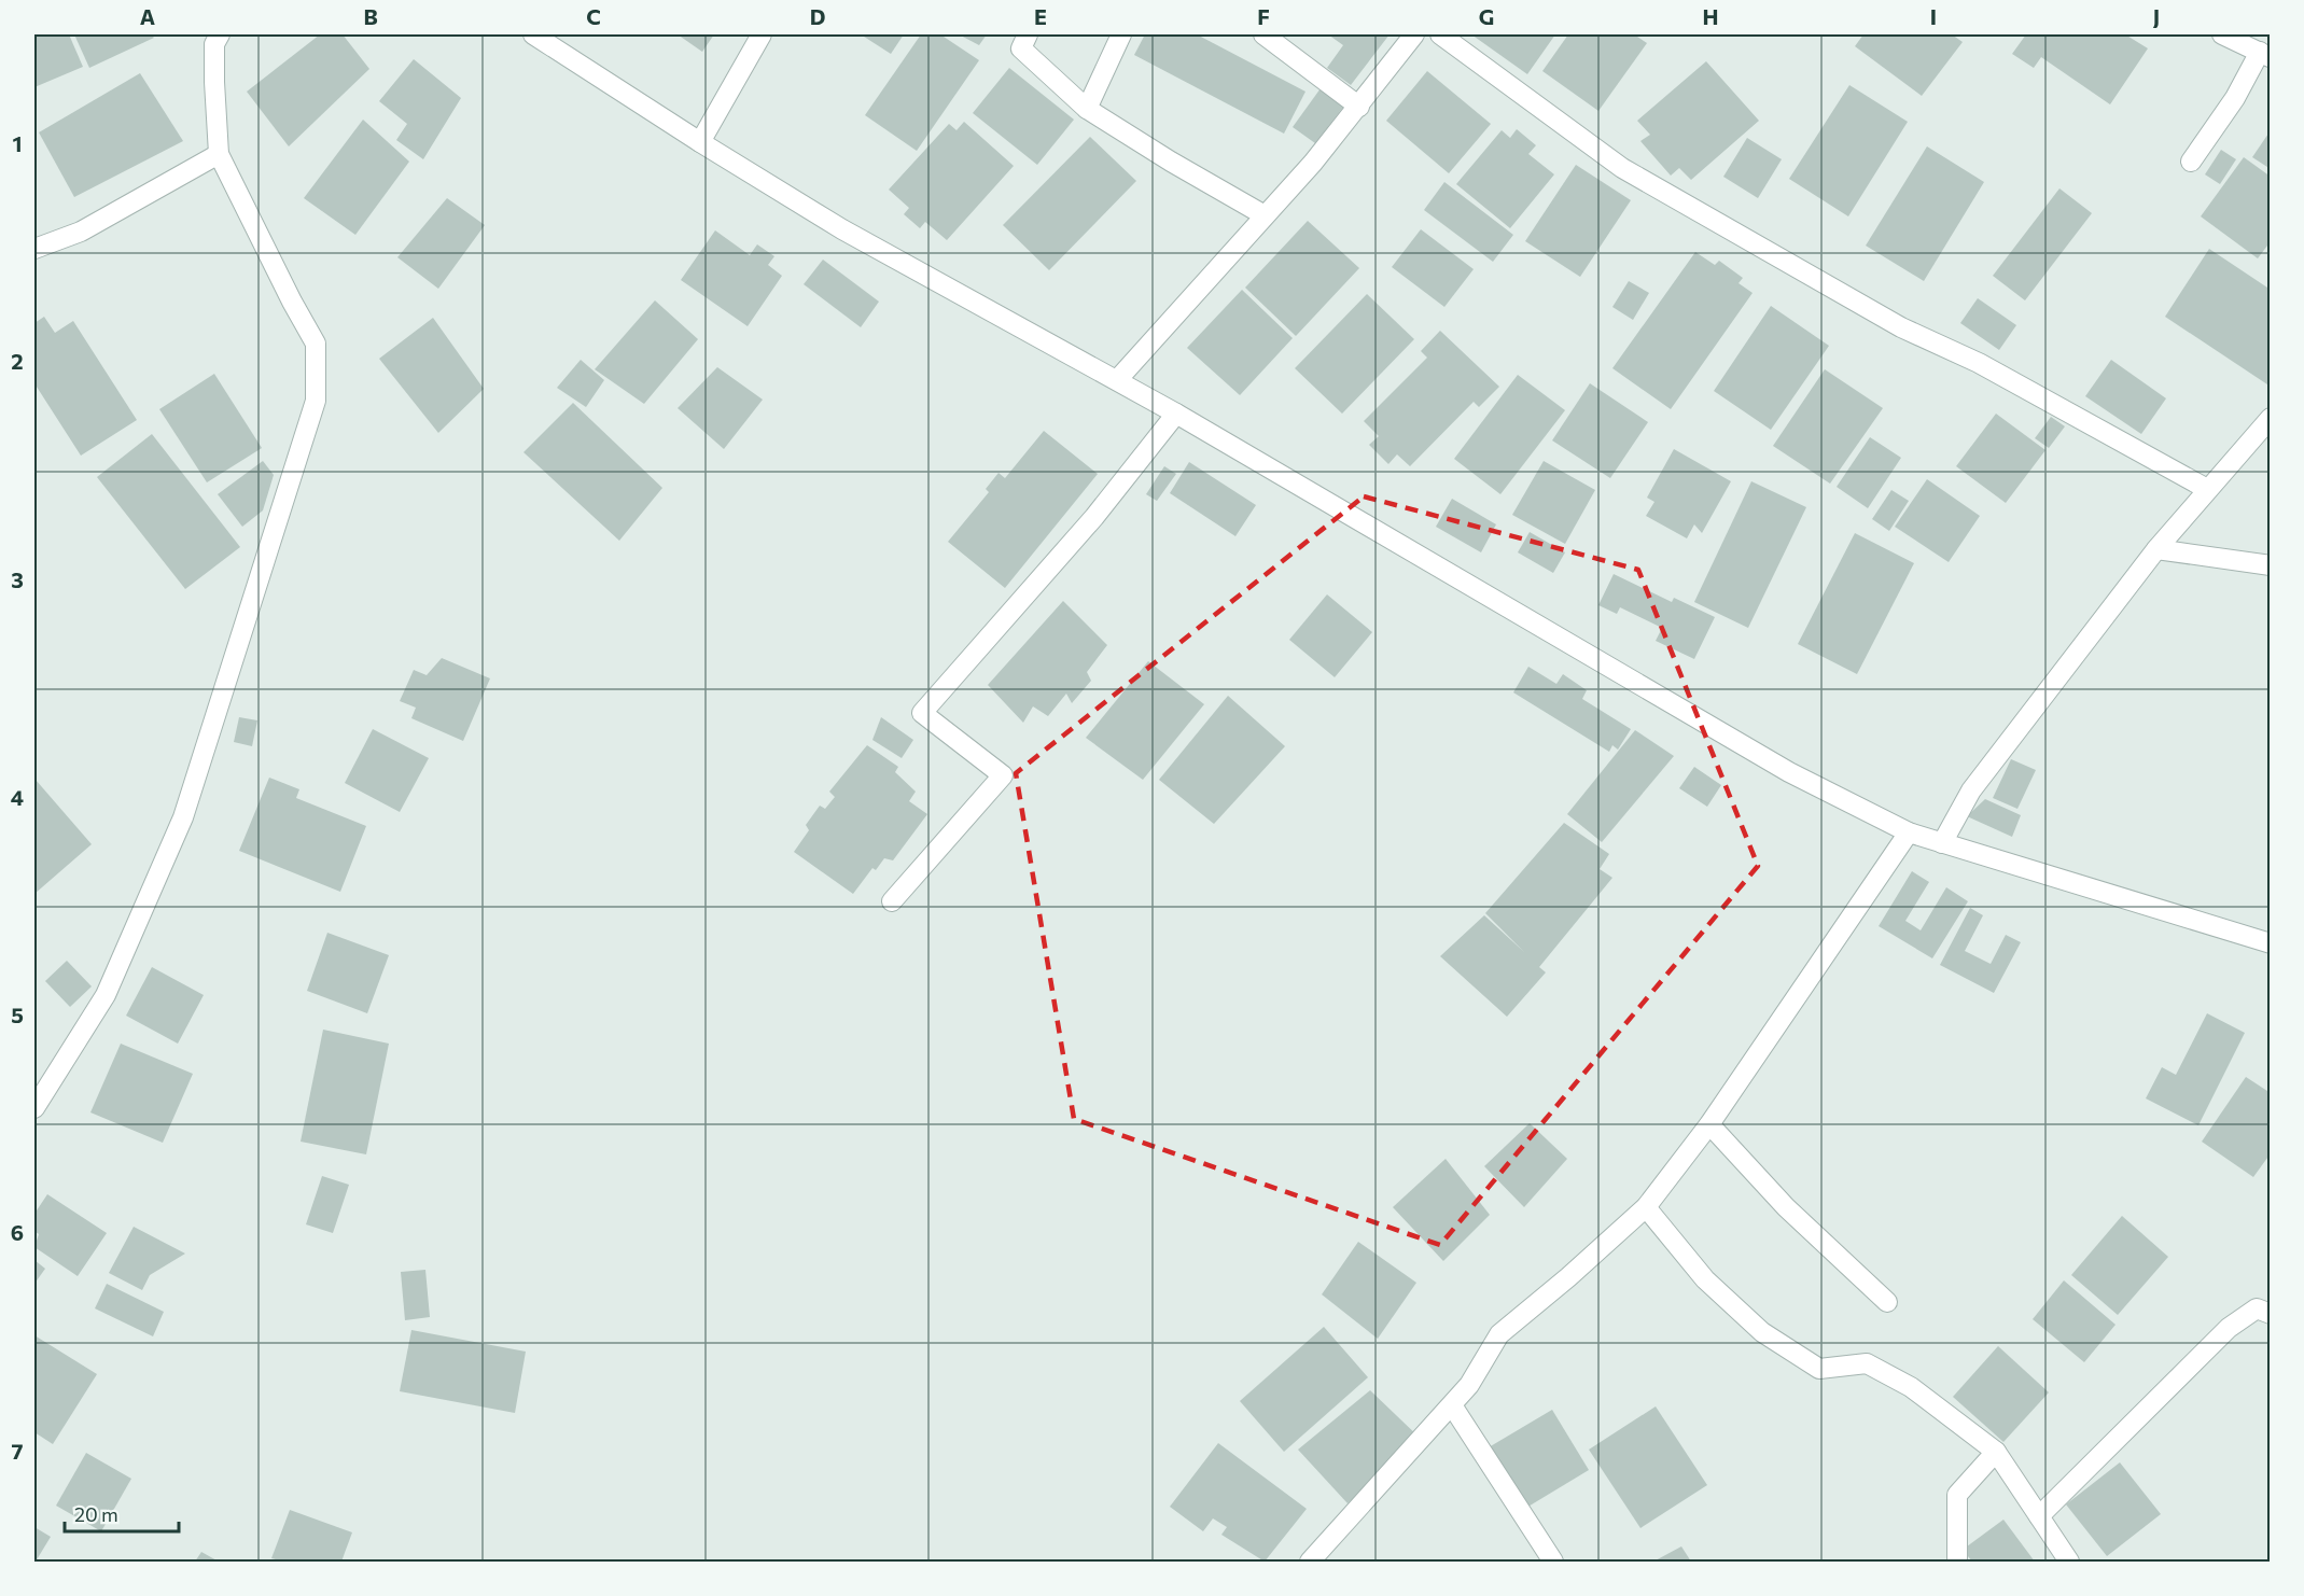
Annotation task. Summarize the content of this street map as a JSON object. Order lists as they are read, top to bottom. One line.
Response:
{"scale_bar":"20 m","grid":{"columns":["A","B","C","D","E","F","G","H","I","J"],"rows":["1","2","3","4","5","6","7"]}}
